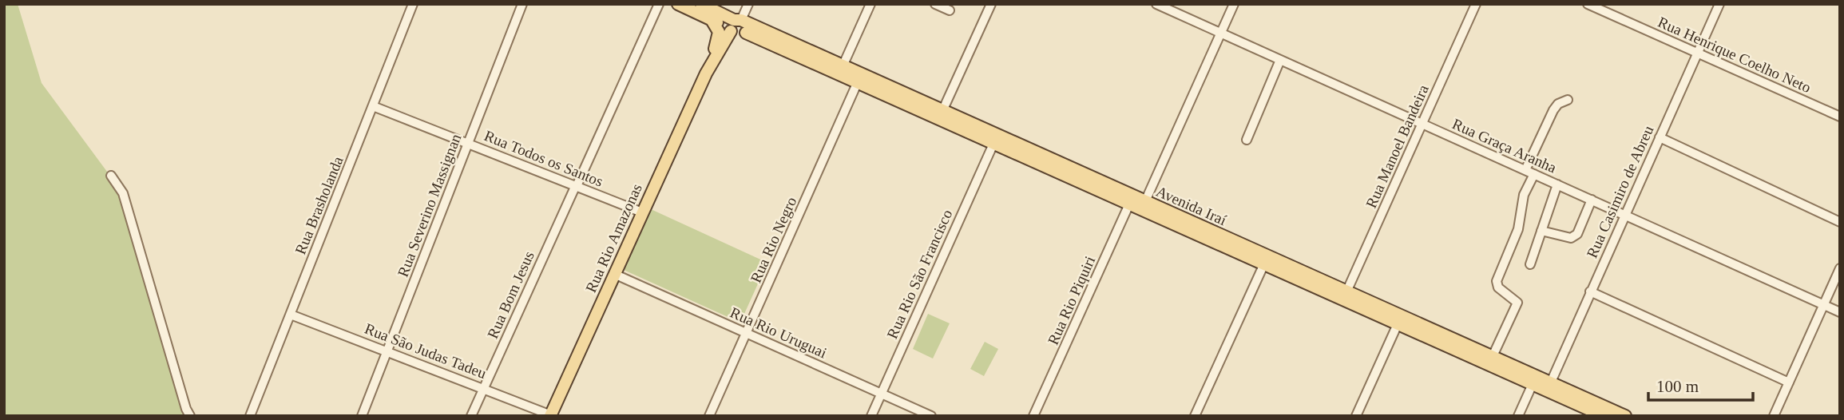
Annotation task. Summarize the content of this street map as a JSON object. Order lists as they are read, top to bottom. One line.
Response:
{"streets":{"main road":["Avenida Iraí","Rua Rio Amazonas"],"street":["Rua Henrique Coelho Neto","Rua Graça Aranha","Rua Manoel Bandeira","Rua Todos os Santos","Rua Casimiro de Abreu","Rua Brasholanda","Rua Severino Massignan","Rua Rio Negro","Rua Rio São Francisco","Rua Bom Jesus","Rua Rio Piquiri","Rua Rio Uruguai","Rua São Judas Tadeu"]},"crossings":[["Rua Henrique Coelho Neto","Rua Casimiro de Abreu"],["Rua Graça Aranha","Rua Manoel Bandeira"],["Rua Graça Aranha","Rua Casimiro de Abreu"],["Rua Manoel Bandeira","Avenida Iraí"],["Rua Todos os Santos","Rua Brasholanda"],["Rua Todos os Santos","Rua Severino Massignan"],["Rua Todos os Santos","Rua Rio Amazonas"],["Rua Todos os Santos","Rua Bom Jesus"],["Rua Casimiro de Abreu","Avenida Iraí"],["Rua Brasholanda","Rua São Judas Tadeu"],["Rua Severino Massignan","Rua São Judas Tadeu"],["Avenida Iraí","Rua Rio Amazonas"],["Avenida Iraí","Rua Rio Negro"],["Avenida Iraí","Rua Rio São Francisco"],["Avenida Iraí","Rua Rio Piquiri"],["Rua Rio Amazonas","Rua Rio Uruguai"],["Rua Rio Amazonas","Rua São Judas Tadeu"],["Rua Rio Negro","Rua Rio Uruguai"],["Rua Rio São Francisco","Rua Rio Uruguai"],["Rua Bom Jesus","Rua São Judas Tadeu"]],"scale_bar":"100 m"}
